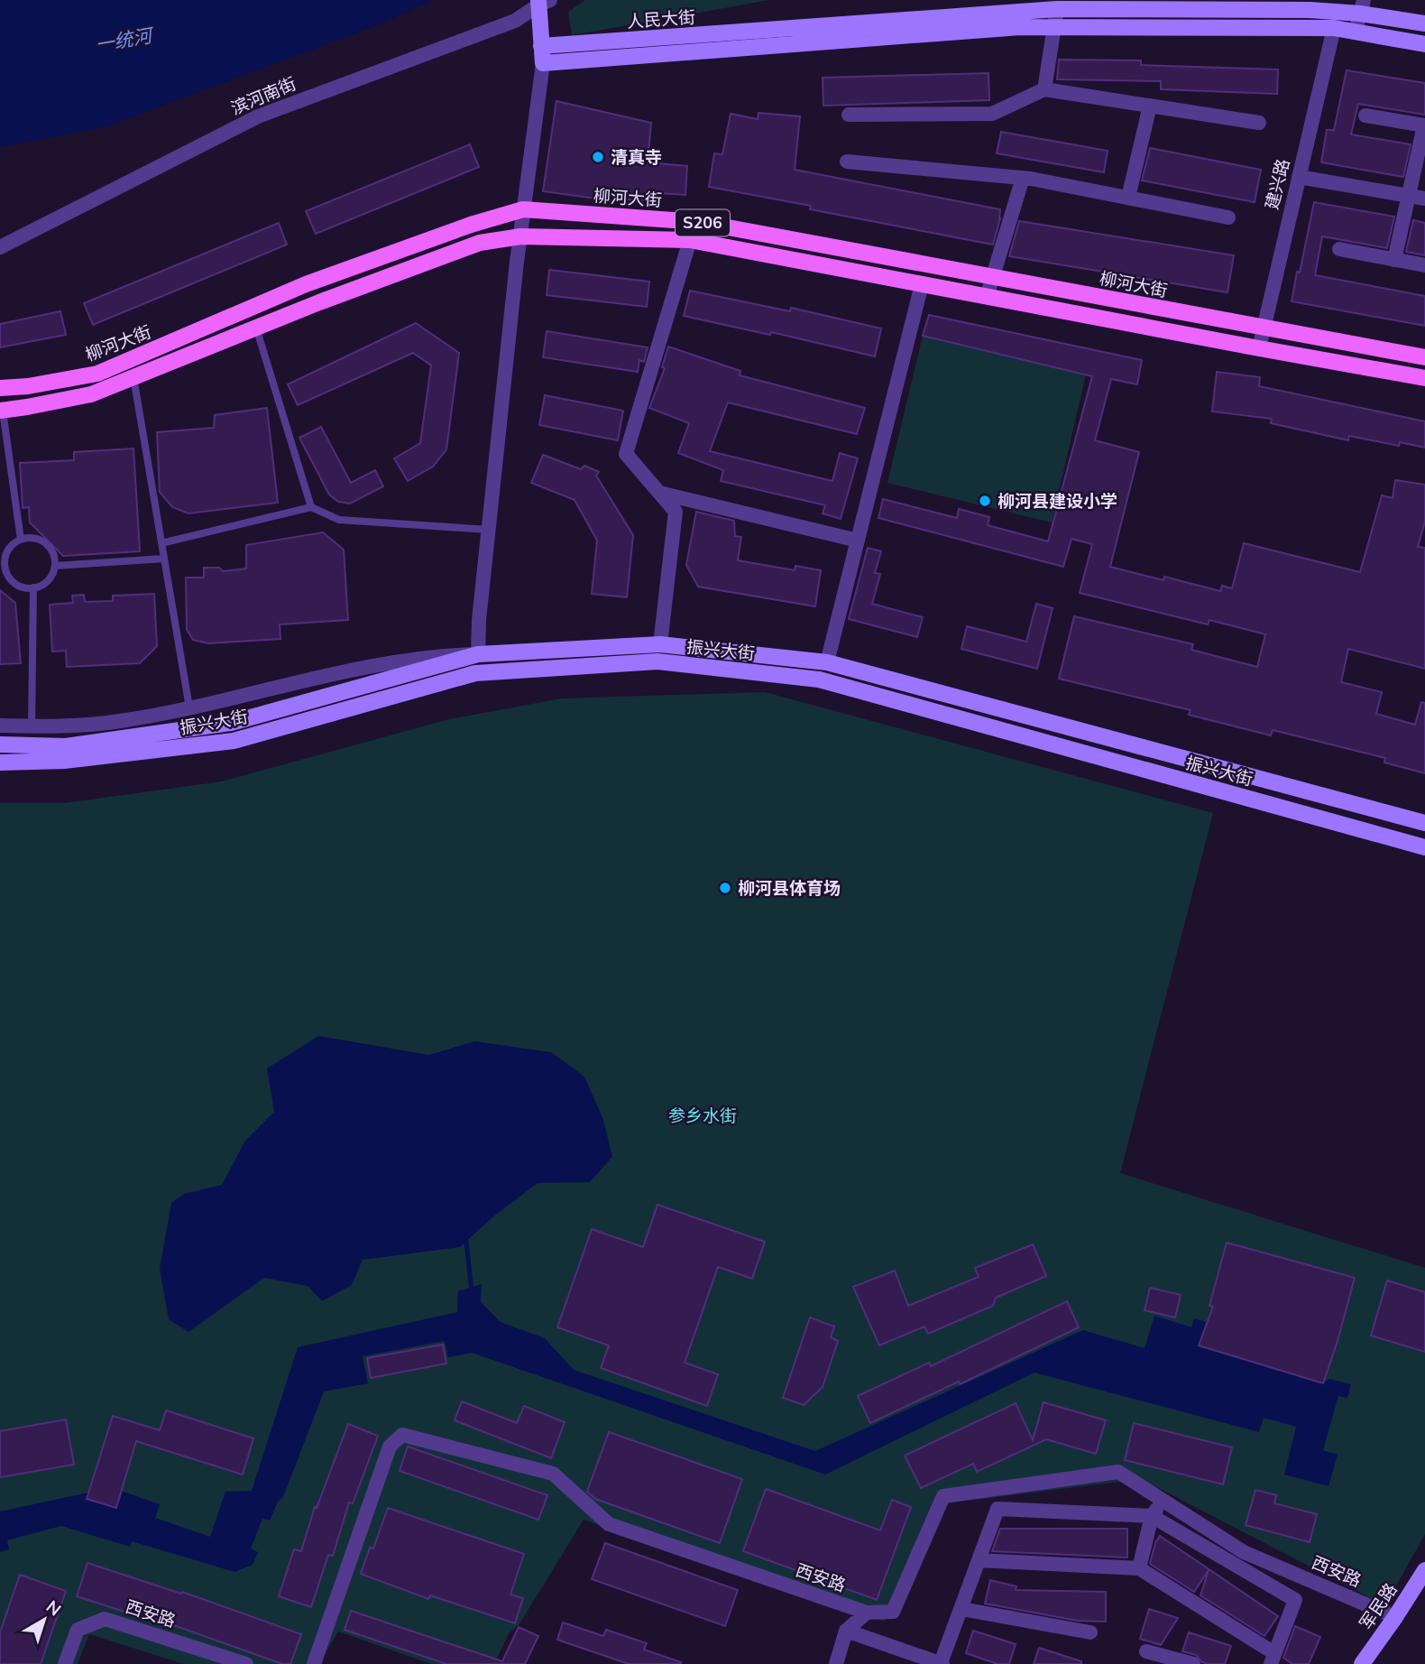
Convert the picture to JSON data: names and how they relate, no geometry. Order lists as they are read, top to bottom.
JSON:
{
  "streets": {
    "main road": ["柳河大街", "S206"],
    "street": [
      "人民大街",
      "滨河南街",
      "建兴路",
      "振兴大街",
      "西安路",
      "军民路"
    ]
  },
  "crossings": [
    ["人民大街", "建兴路"],
    ["建兴路", "柳河大街"],
    ["建兴路", "S206"],
    ["西安路", "军民路"]
  ],
  "water": ["一统河"],
  "parks": ["参乡水街"],
  "places": ["清真寺", "柳河县建设小学", "柳河县体育场"],
  "north": "top right"
}
